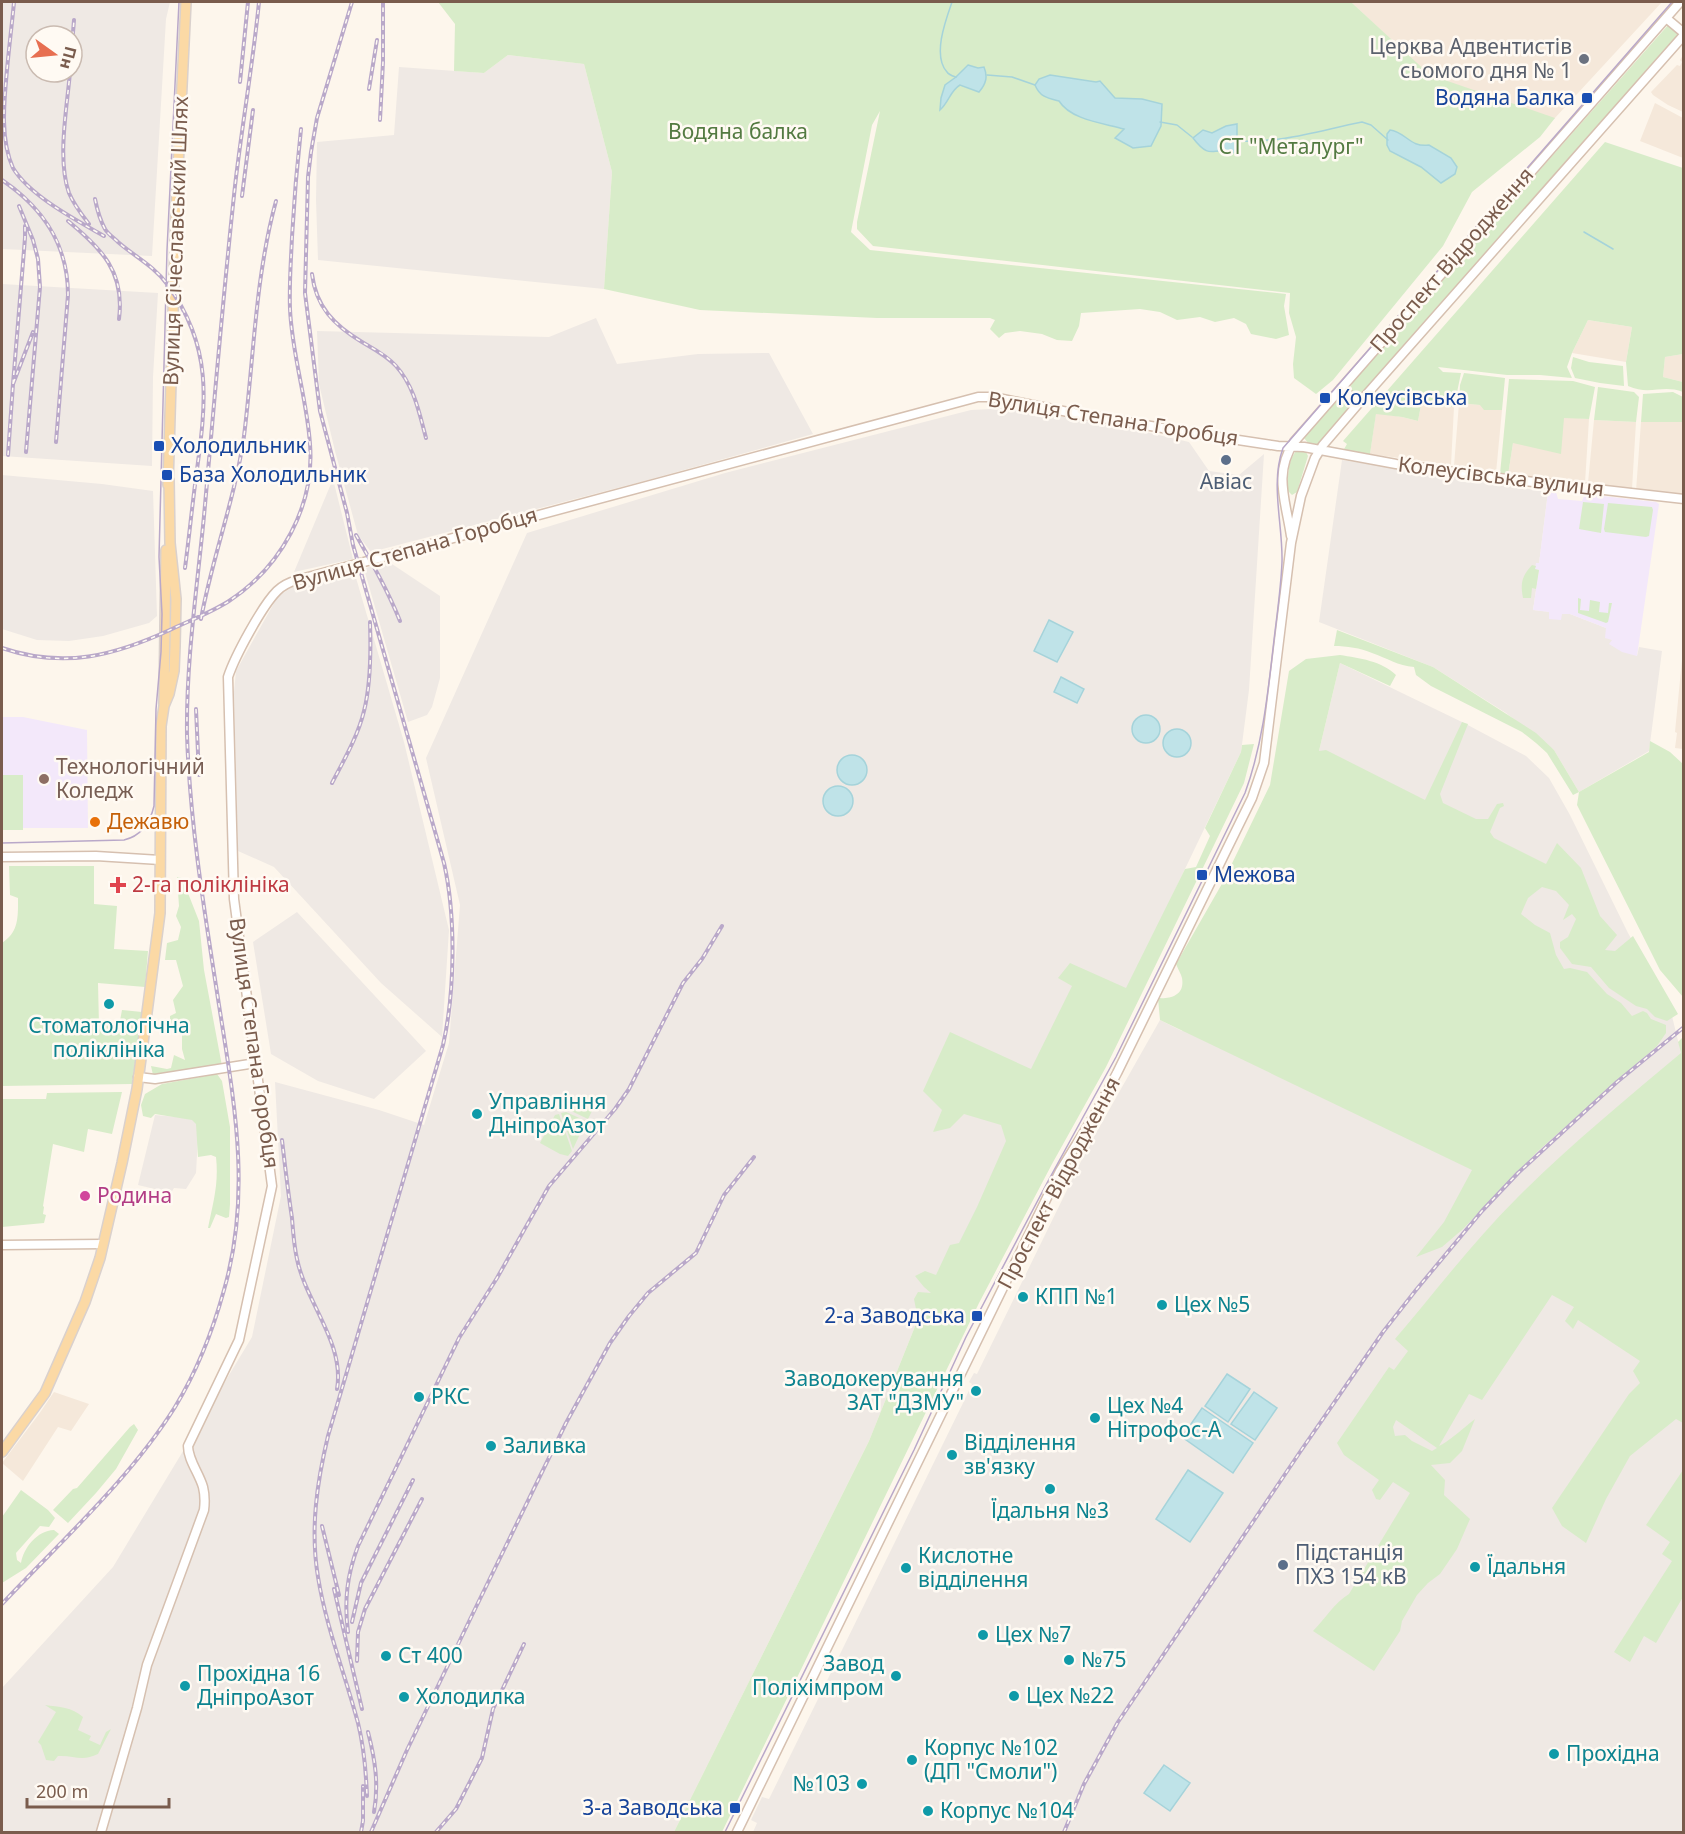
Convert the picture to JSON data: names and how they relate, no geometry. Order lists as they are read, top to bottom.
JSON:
{
  "streets": {
    "main road": ["Вулиця Січеславський Шлях"],
    "street": ["Проспект Відродження", "Вулиця Степана Горобця", "Колеусівська вулиця"]
  },
  "crossings": [
    ["Проспект Відродження", "Вулиця Степана Горобця"],
    ["Проспект Відродження", "Колеусівська вулиця"],
    ["Вулиця Степана Горобця", "Колеусівська вулиця"]
  ],
  "parks": ["Водяна балка", "СТ \"Металург\""],
  "places": {
    "other": [
      "Церква Адвентистів сьомого дня № 1",
      "Авіас",
      "Технологічний Коледж",
      "Дежавю",
      "Стоматологічна поліклініка",
      "Управління ДніпроАзот",
      "Родина",
      "КПП №1",
      "Цех №5",
      "Заводокерування ЗАТ \"ДЗМУ\"",
      "РКС",
      "Цех №4 Нітрофос-А",
      "Заливка",
      "Відділення зв'язку",
      "Їдальня №3",
      "Підстанція ПХЗ 154 кВ",
      "Їдальня",
      "Кислотне відділення",
      "Цех №7",
      "Ст 400",
      "№75",
      "Завод Поліхімпром",
      "Прохідна 16 ДніпроАзот",
      "Цех №22",
      "Холодилка",
      "Прохідна",
      "Корпус №102 (ДП \"Смоли\")",
      "№103",
      "Корпус №104"
    ],
    "transit": [
      "Водяна Балка",
      "Колеусівська",
      "Холодильник",
      "База Холодильник",
      "Межова",
      "2-а Заводська",
      "3-а Заводська"
    ],
    "health": ["2-га поліклініка"]
  },
  "scale_bar": "200 m",
  "north": "right"
}
